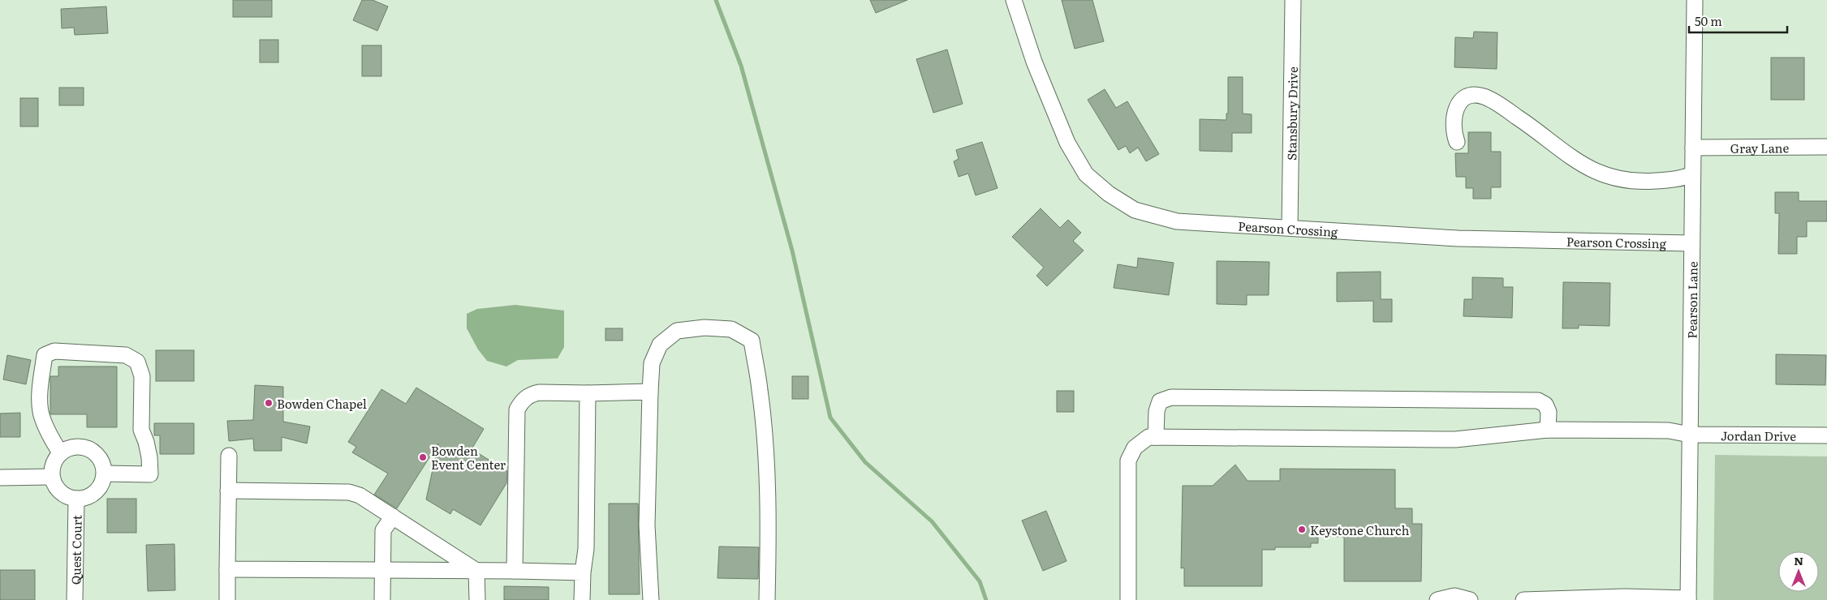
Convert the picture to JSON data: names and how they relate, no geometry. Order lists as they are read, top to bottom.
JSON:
{
  "streets": {
    "street": [
      "Stansbury Drive",
      "Gray Lane",
      "Pearson Crossing",
      "Pearson Lane",
      "Jordan Drive",
      "Quest Court"
    ]
  },
  "crossings": [
    ["Stansbury Drive", "Pearson Crossing"],
    ["Gray Lane", "Pearson Lane"],
    ["Pearson Crossing", "Pearson Lane"],
    ["Pearson Lane", "Jordan Drive"]
  ],
  "places": ["Bowden Chapel", "Bowden Event Center", "Keystone Church"],
  "scale_bar": "50 m",
  "north": "top"
}
